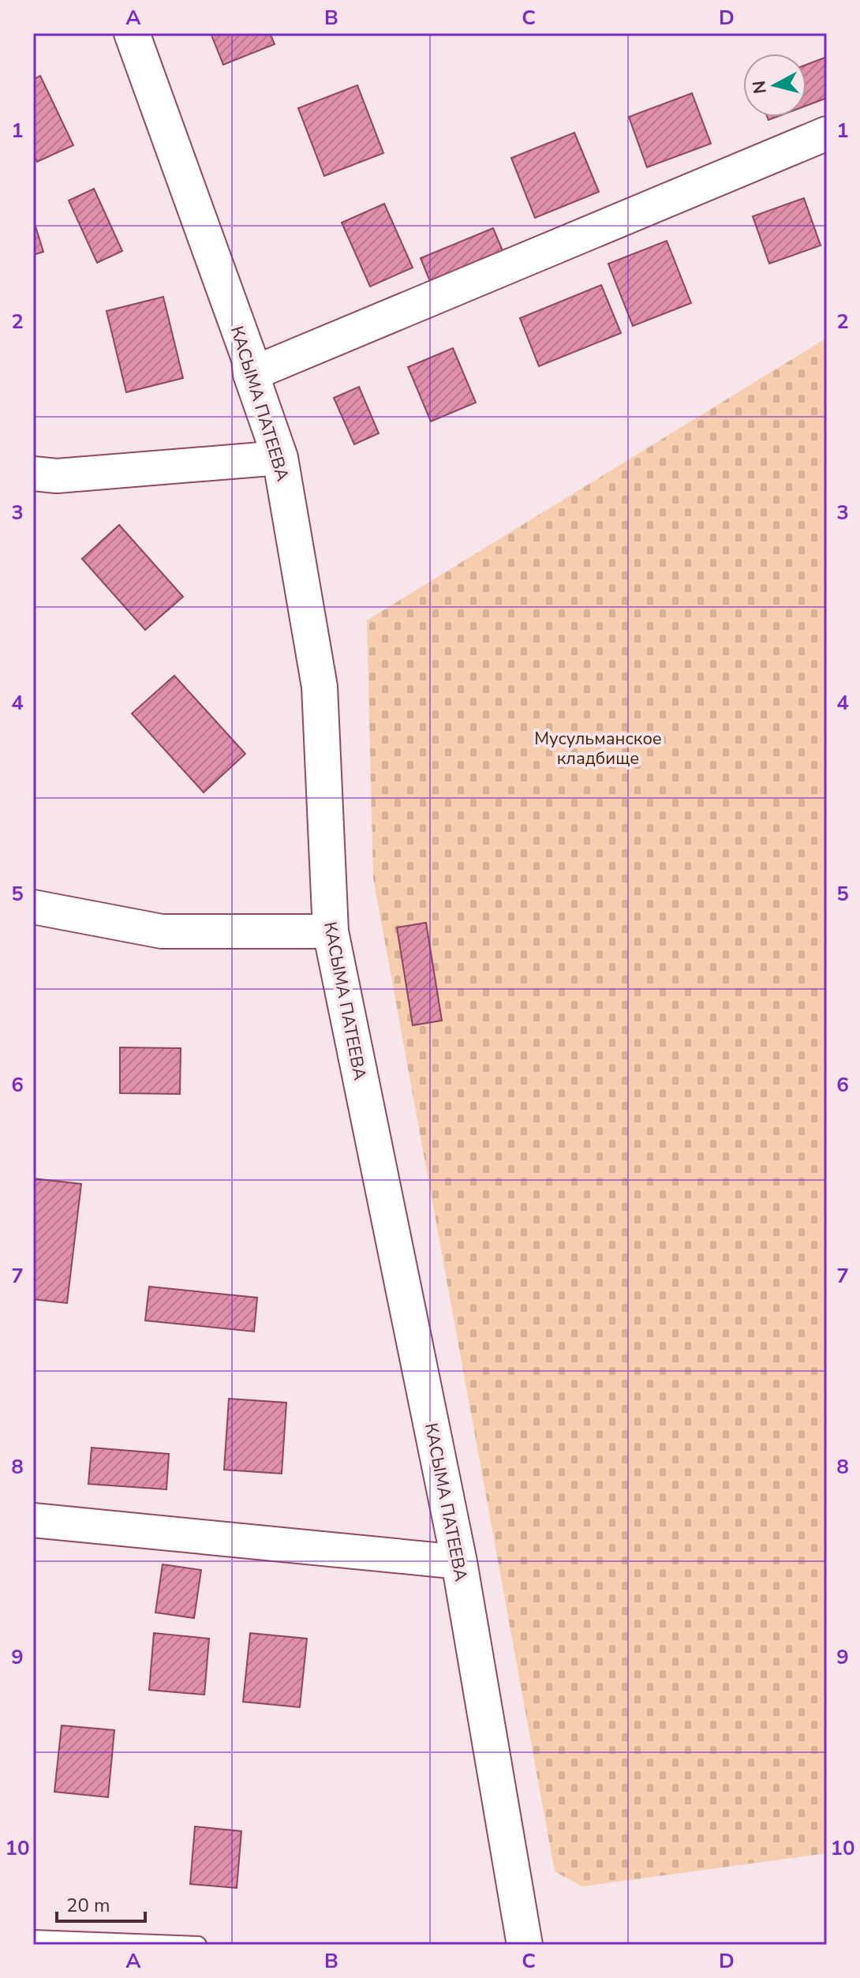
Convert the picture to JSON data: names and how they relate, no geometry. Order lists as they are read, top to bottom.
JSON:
{
  "streets": {
    "main road": ["КАСЫМА ПАТЕЕВА"]
  },
  "parks": ["Мусульманское кладбище"],
  "scale_bar": "20 m",
  "north": "left",
  "grid": {
    "columns": [
      "A",
      "B",
      "C",
      "D"
    ],
    "rows": [
      "1",
      "2",
      "3",
      "4",
      "5",
      "6",
      "7",
      "8",
      "9",
      "10"
    ]
  }
}
